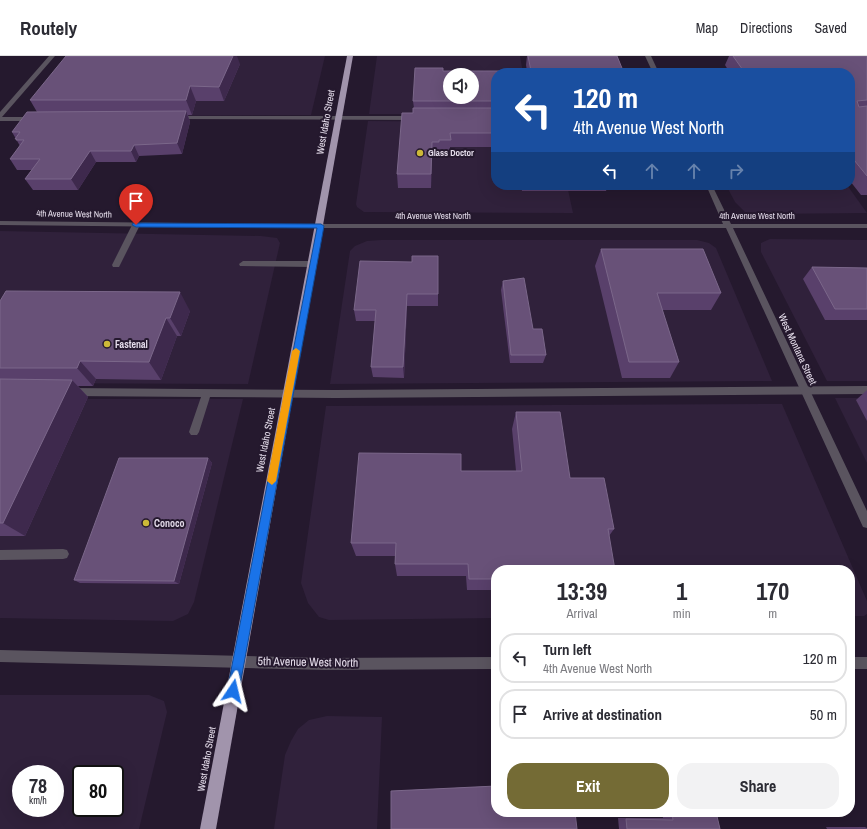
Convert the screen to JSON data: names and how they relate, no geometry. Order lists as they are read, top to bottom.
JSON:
{
  "streets": {
    "highway": ["West Idaho Street"],
    "street": ["4th Avenue West North", "West Montana Street", "5th Avenue West North"]
  },
  "crossings": [
    ["West Idaho Street", "4th Avenue West North"],
    ["West Idaho Street", "5th Avenue West North"],
    ["4th Avenue West North", "West Montana Street"]
  ],
  "places": ["Glass Doctor", "Fastenal", "Conoco"],
  "page": {
    "header": "Routely",
    "nav": ["Map", "Directions", "Saved"],
    "turn": ["120 m", "4th Avenue West North"],
    "eta": [
      "13:39",
      "Arrival",
      "1",
      "min",
      "170",
      "m"
    ],
    "list": [
      {
        "name": "Turn left",
        "note": "4th Avenue West North",
        "value": "120 m"
      },
      {
        "name": "Arrive at destination",
        "value": "50 m"
      }
    ],
    "buttons": ["Exit", "Share"],
    "speed": "78 km/h",
    "limit": "80"
  }
}
